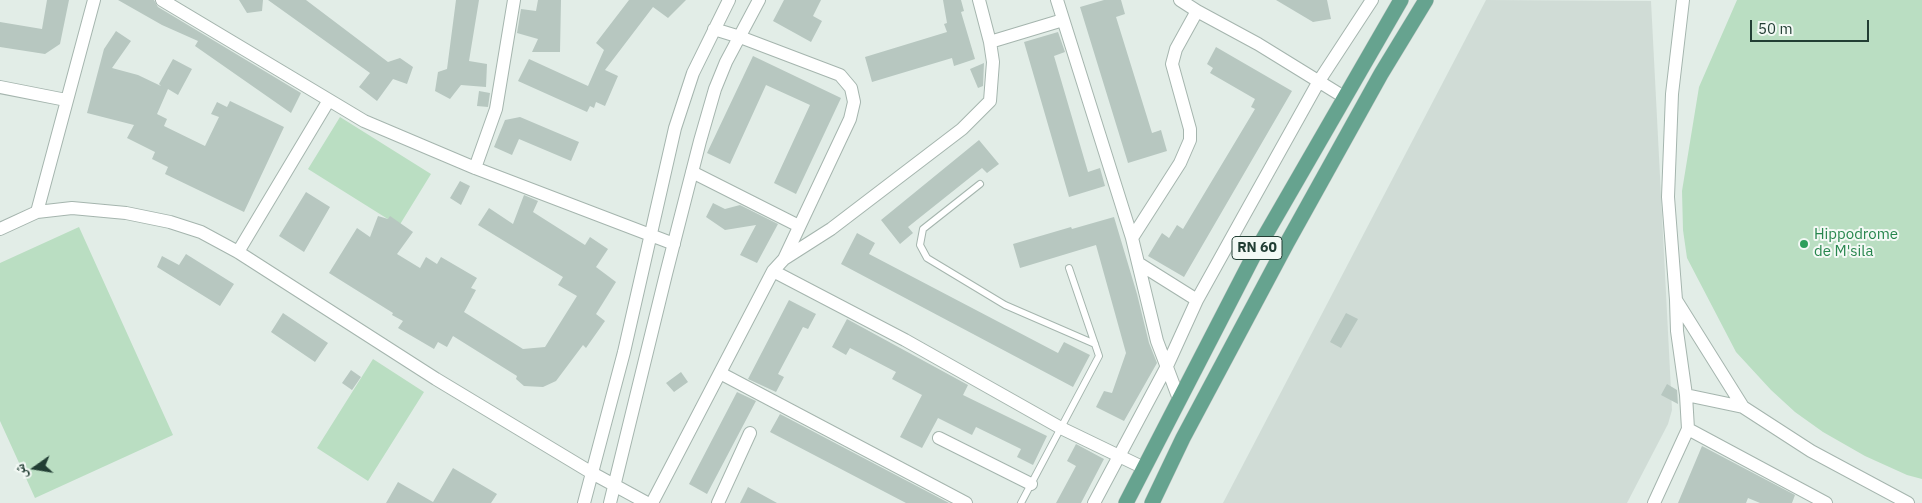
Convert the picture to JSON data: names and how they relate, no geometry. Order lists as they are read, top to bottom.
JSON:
{
  "streets": {
    "main road": ["RN 60"]
  },
  "places": ["Hippodrome de M'sila"],
  "scale_bar": "50 m",
  "north": "left"
}
